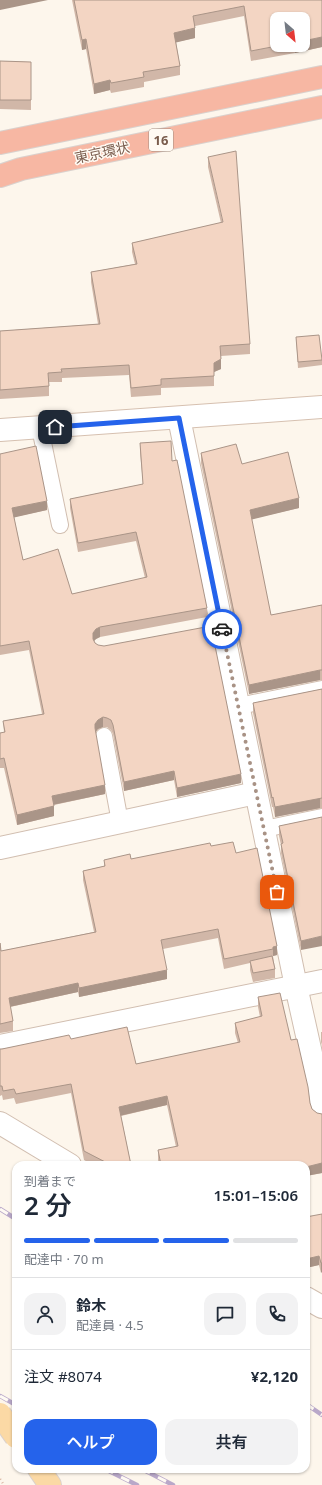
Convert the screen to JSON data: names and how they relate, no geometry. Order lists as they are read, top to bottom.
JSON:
{
  "streets": {
    "highway": ["16", "東京環状"]
  },
  "north": "bottom right",
  "page": {
    "heading": ["2 分", "到着まで", "15:01–15:06"],
    "panel": [
      "鈴木",
      "配達員 · 4.5",
      "注文 #8074",
      "¥2,120"
    ],
    "bar": "配達中 · 70 m",
    "buttons": ["ヘルプ", "共有"]
  }
}
